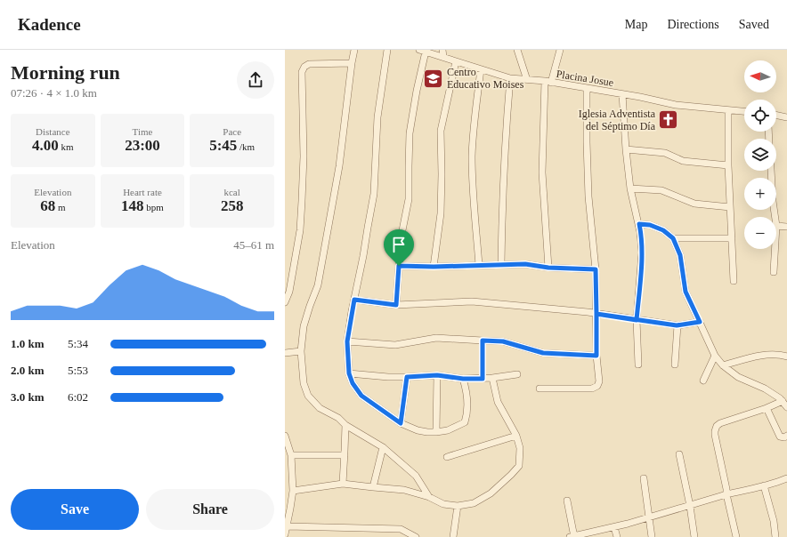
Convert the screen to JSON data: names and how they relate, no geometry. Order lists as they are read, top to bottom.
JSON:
{
  "streets": {
    "street": ["Placina Josue"]
  },
  "places": {
    "school or university": ["Centro Educativo Moises"],
    "church": ["Iglesia Adventista del Séptimo Día"]
  },
  "north": "left",
  "page": {
    "header": "Kadence",
    "nav": ["Map", "Directions", "Saved"],
    "heading": ["Morning run", "07:26 · 4 × 1.0 km"],
    "map_buttons": ["+", "−"],
    "stats": [
      ["Distance", "4.00 km"],
      ["Time", "23:00"],
      ["Pace", "5:45 /km"],
      ["Elevation", "68 m"],
      ["Heart rate", "148 bpm"],
      ["kcal", "258"]
    ],
    "chart": ["Elevation", "45–61 m"],
    "list": [
      {
        "name": "1.0 km",
        "note": "5:34"
      },
      {
        "name": "2.0 km",
        "note": "5:53"
      },
      {
        "name": "3.0 km",
        "note": "6:02"
      }
    ],
    "buttons": ["Save", "Share"]
  }
}
